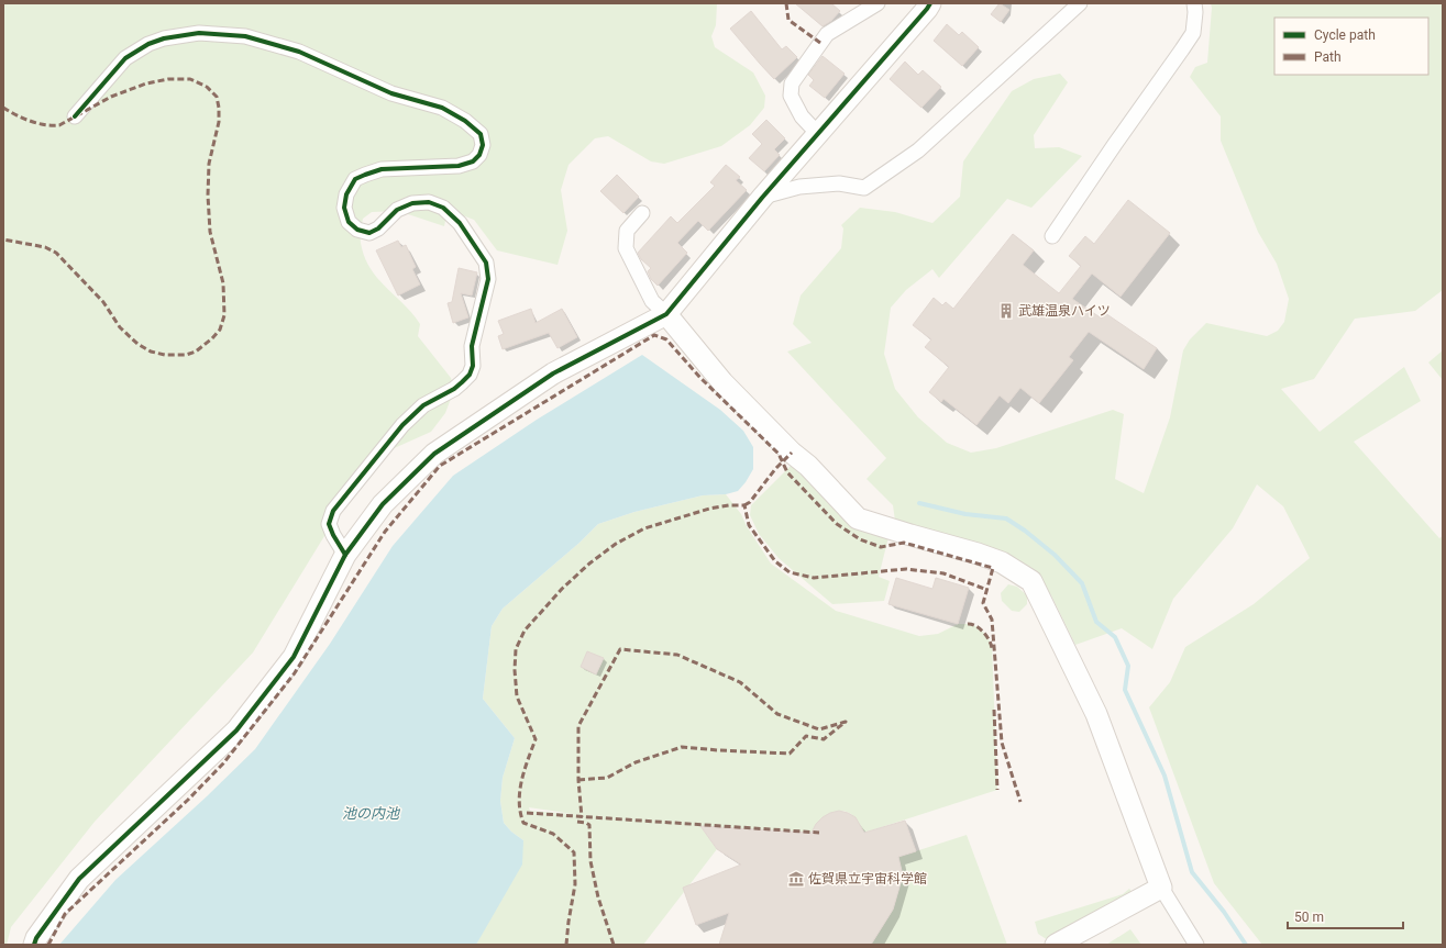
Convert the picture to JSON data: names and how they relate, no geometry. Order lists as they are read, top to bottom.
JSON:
{
  "water": ["池の内池"],
  "places": {
    "building": ["武雄温泉ハイツ"],
    "museum": ["佐賀県立宇宙科学館"]
  },
  "legend": ["Cycle path", "Path"],
  "scale_bar": "50 m"
}
